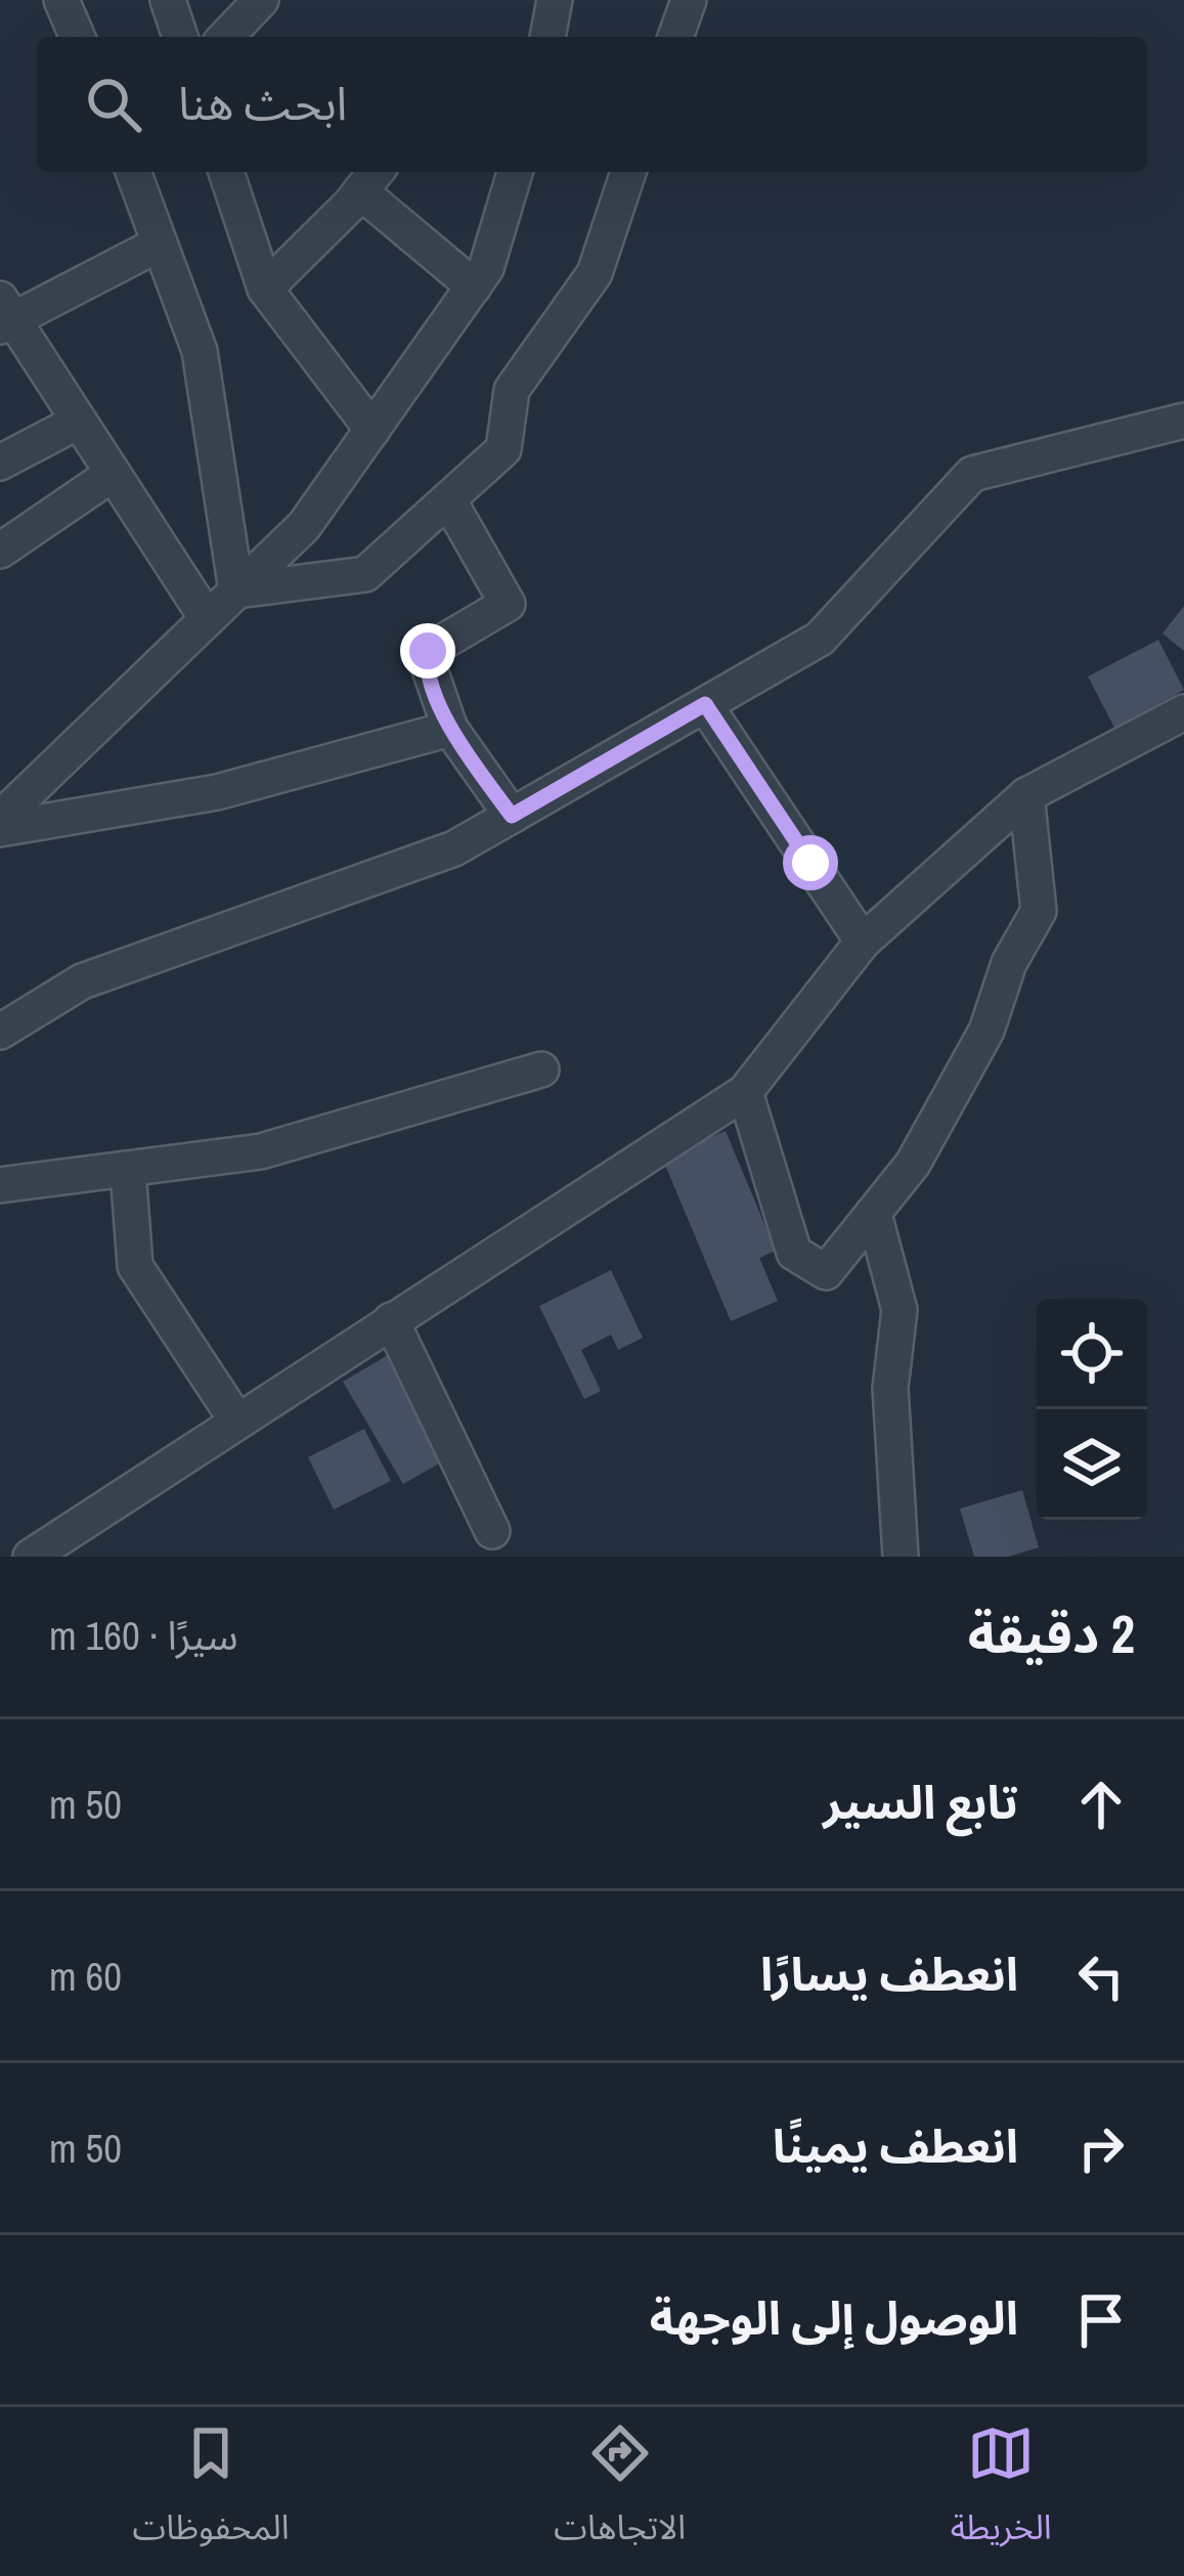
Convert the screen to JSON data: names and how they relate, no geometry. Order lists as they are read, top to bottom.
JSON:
{
  "page": {
    "search": "ابحث هنا",
    "heading": ["2 دقيقة", "سيرًا · 160 m"],
    "list": [
      ["تابع السير", "50 m"],
      ["انعطف يسارًا", "60 m"],
      ["انعطف يمينًا", "50 m"],
      "الوصول إلى الوجهة"
    ],
    "nav": ["الخريطة", "الاتجاهات", "المحفوظات"]
  }
}
